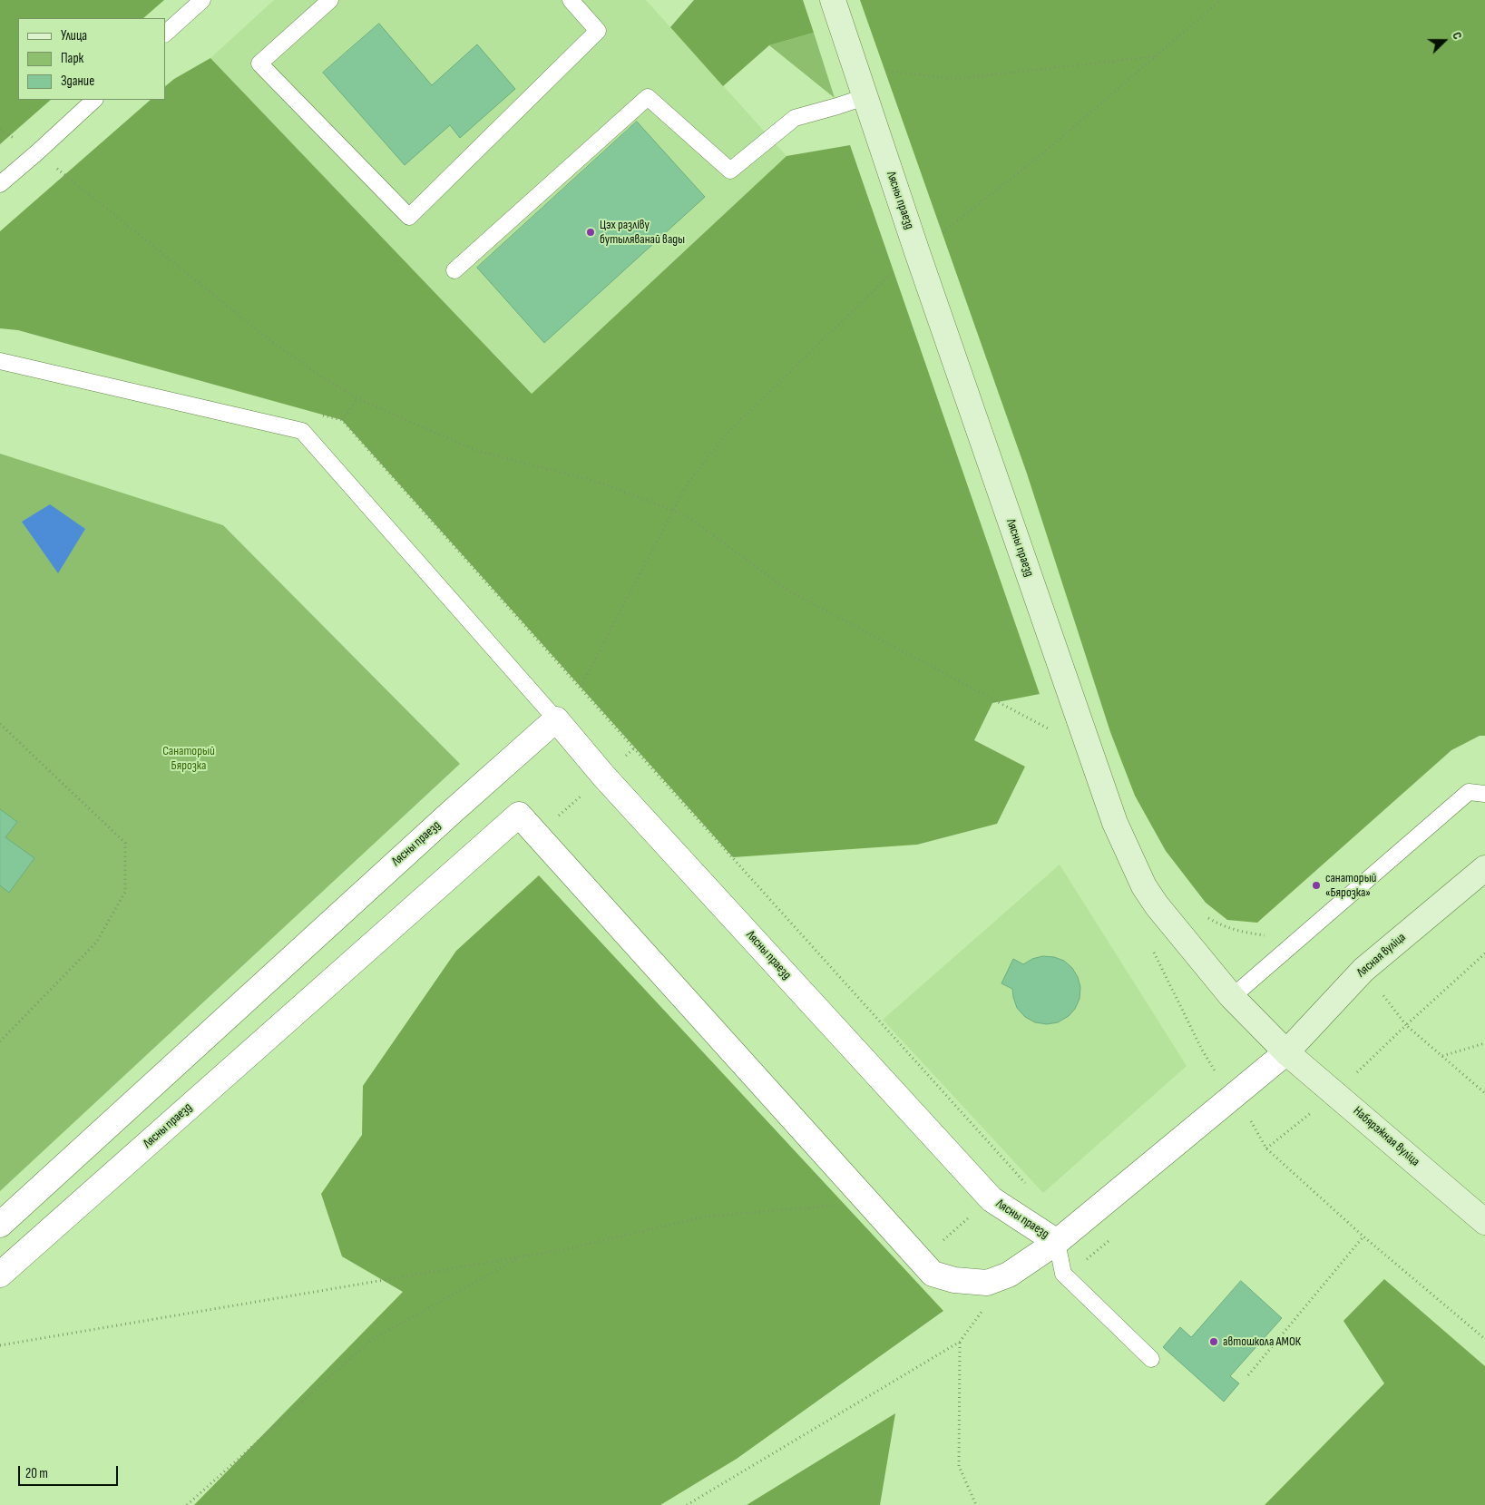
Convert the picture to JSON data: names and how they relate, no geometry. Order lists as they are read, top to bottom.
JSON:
{
  "streets": {
    "street": ["Лясны праезд", "Лясная вуліца", "Набярэжная вуліца"]
  },
  "crossings": [
    ["Лясны праезд", "Лясная вуліца"],
    ["Лясны праезд", "Набярэжная вуліца"],
    ["Лясная вуліца", "Набярэжная вуліца"]
  ],
  "parks": ["Санаторый Бярозка"],
  "places": ["Цэх разліву бутыляванай вады", "санаторый «Бярозка»", "автошкола АМОК"],
  "legend": ["Улица", "Парк", "Здание"],
  "scale_bar": "20 m",
  "north": "right"
}
